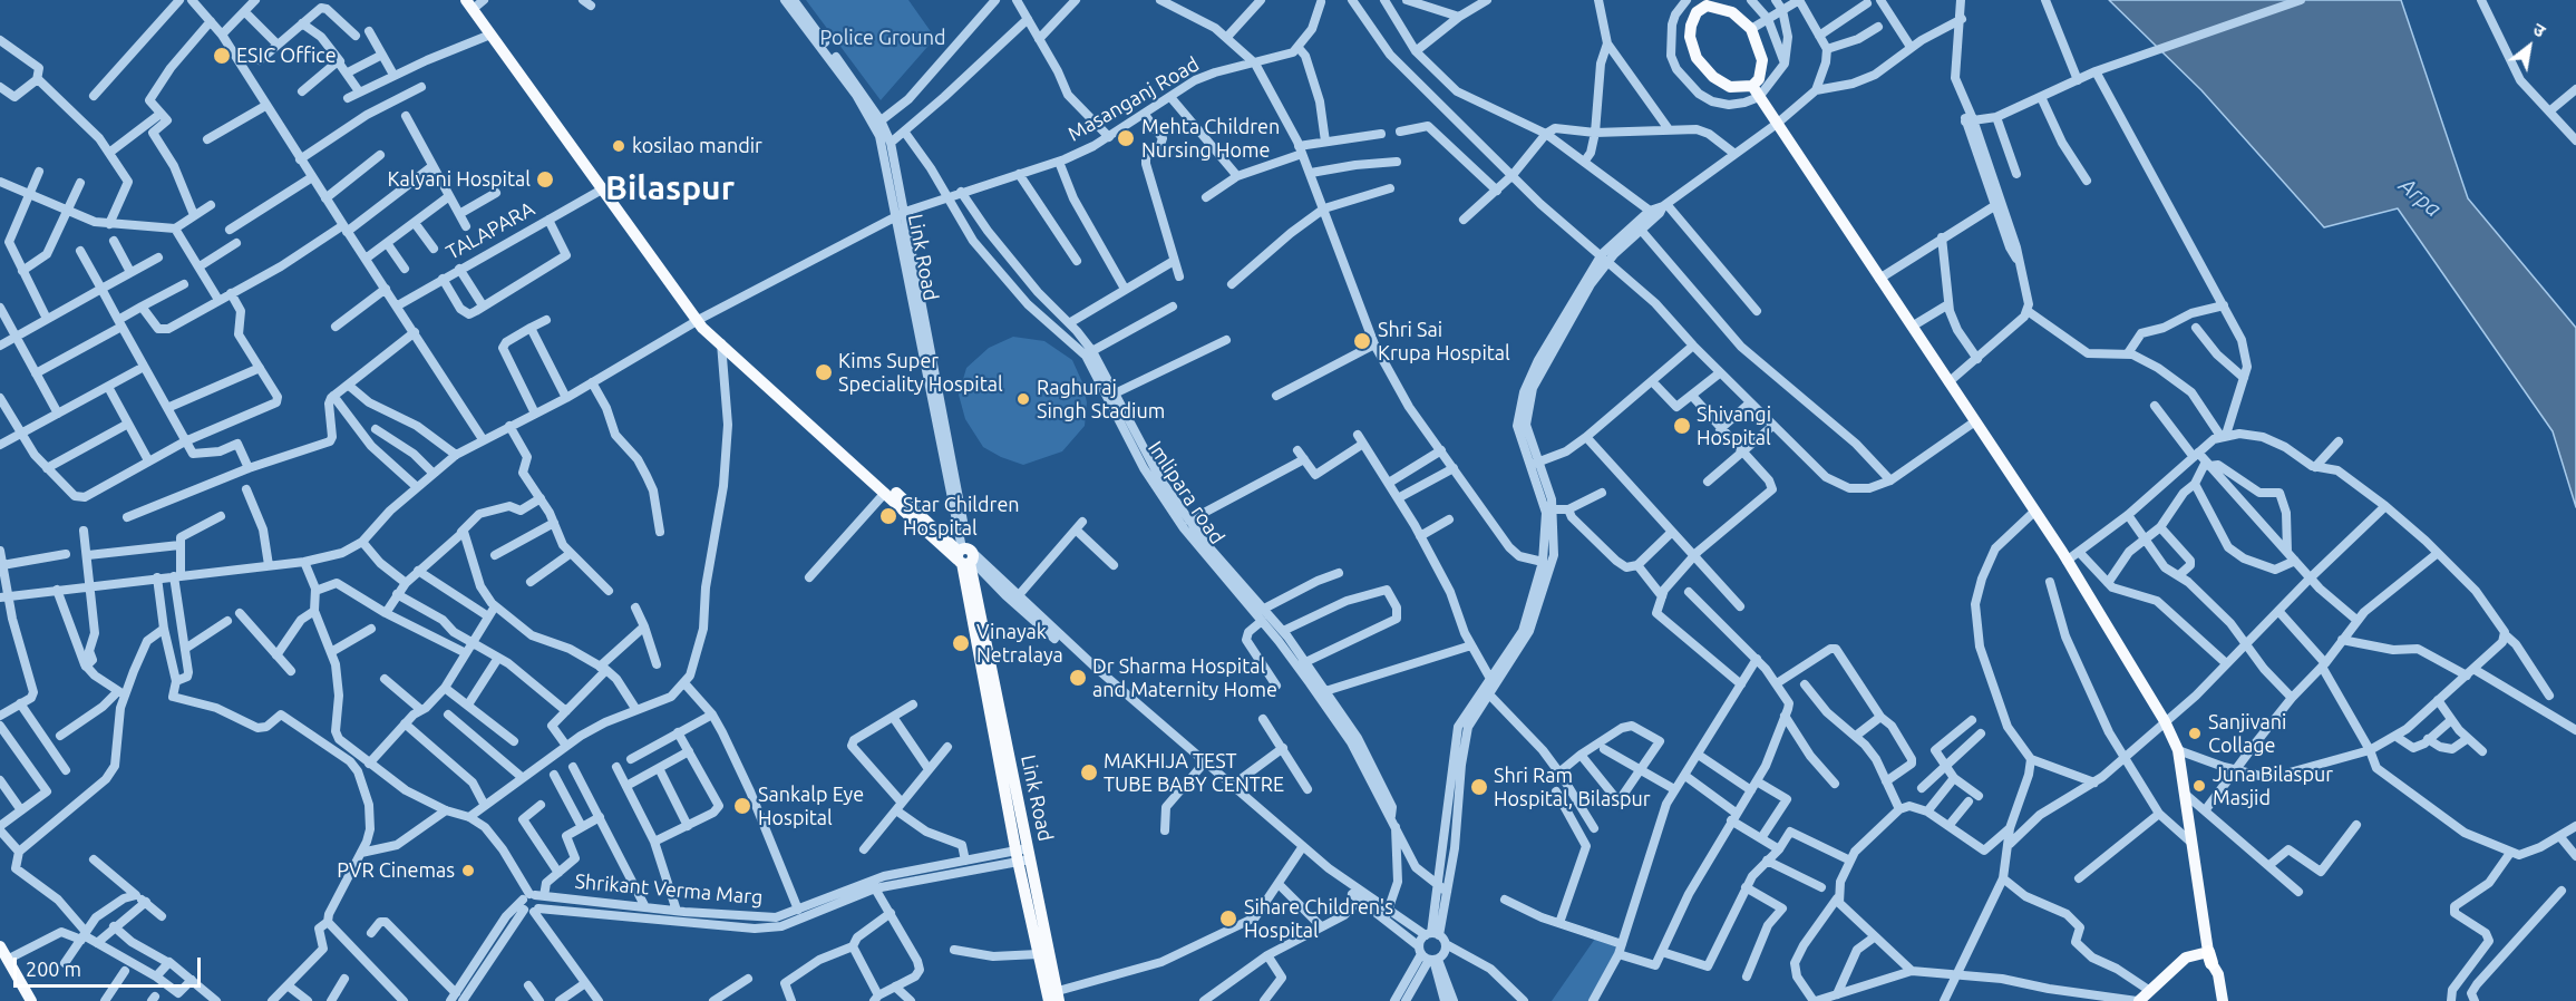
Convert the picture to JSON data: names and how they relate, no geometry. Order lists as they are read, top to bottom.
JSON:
{
  "streets": {
    "main road": ["Link Road"],
    "street": [
      "Masanganj Road",
      "TALAPARA",
      "Imlipara road",
      "Shrikant Verma Marg"
    ]
  },
  "crossings": [
    ["Masanganj Road", "Link Road"],
    ["Masanganj Road", "Imlipara road"],
    ["Link Road", "Shrikant Verma Marg"]
  ],
  "districts": ["Bilaspur"],
  "water": ["Arpa"],
  "parks": ["Police Ground"],
  "places": [
    "ESIC Office",
    "Mehta Children Nursing Home",
    "kosilao mandir",
    "Kalyani Hospital",
    "Shri Sai Krupa Hospital",
    "Kims Super Speciality Hospital",
    "Raghuraj Singh Stadium",
    "Shivangi Hospital",
    "Star Children Hospital",
    "Vinayak Netralaya",
    "Dr Sharma Hospital and Maternity Home",
    "Sanjivani Collage",
    "MAKHIJA TEST TUBE BABY CENTRE",
    "Juna Bilaspur Masjid",
    "Shri Ram Hospital, Bilaspur",
    "Sankalp Eye Hospital",
    "PVR Cinemas",
    "Sihare Children's Hospital"
  ],
  "scale_bar": "200 m",
  "north": "top right"
}
